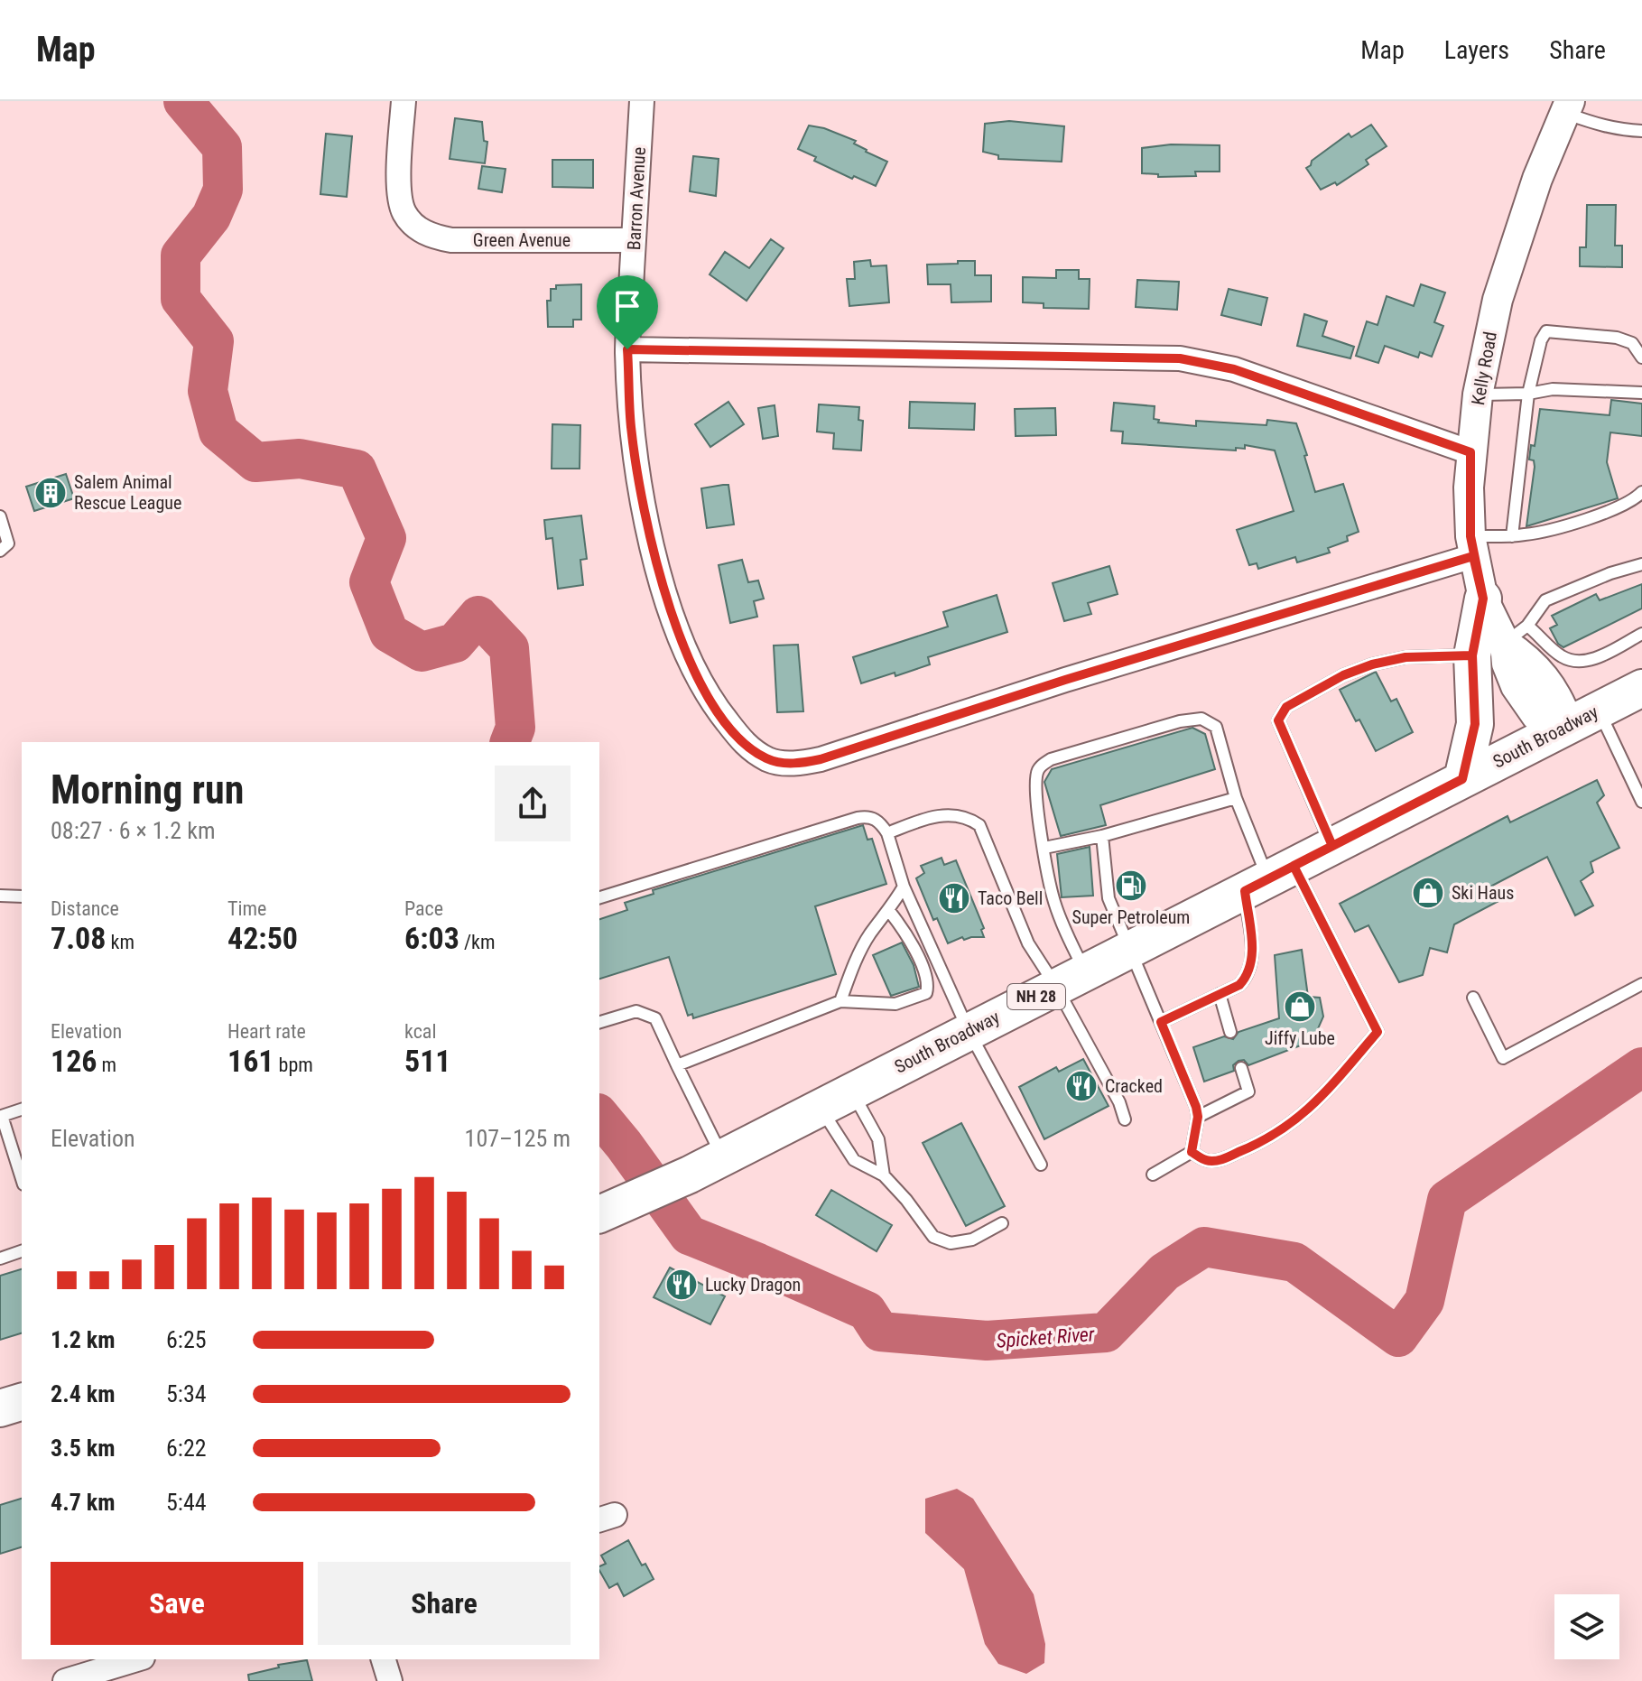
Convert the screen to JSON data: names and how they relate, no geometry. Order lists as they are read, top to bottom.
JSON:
{
  "streets": {
    "main road": ["South Broadway", "NH 28"],
    "street": ["Barron Avenue", "Green Avenue", "Kelly Road"]
  },
  "crossings": [
    ["Barron Avenue", "Green Avenue"],
    ["Barron Avenue", "Kelly Road"]
  ],
  "water": ["Spicket River"],
  "places": {
    "building": ["Salem Animal Rescue League"],
    "fuel station": ["Super Petroleum"],
    "shop": ["Ski Haus", "Jiffy Lube"],
    "restaurant": ["Taco Bell", "Cracked", "Lucky Dragon"]
  },
  "page": {
    "header": "Map",
    "nav": ["Map", "Layers", "Share"],
    "heading": ["Morning run", "08:27 · 6 × 1.2 km"],
    "stats": [
      ["Distance", "7.08 km"],
      ["Time", "42:50"],
      ["Pace", "6:03 /km"],
      ["Elevation", "126 m"],
      ["Heart rate", "161 bpm"],
      ["kcal", "511"]
    ],
    "chart": ["Elevation", "107–125 m"],
    "list": [
      {
        "name": "1.2 km",
        "note": "6:25"
      },
      {
        "name": "2.4 km",
        "note": "5:34"
      },
      {
        "name": "3.5 km",
        "note": "6:22"
      },
      {
        "name": "4.7 km",
        "note": "5:44"
      }
    ],
    "buttons": ["Save", "Share"]
  }
}
